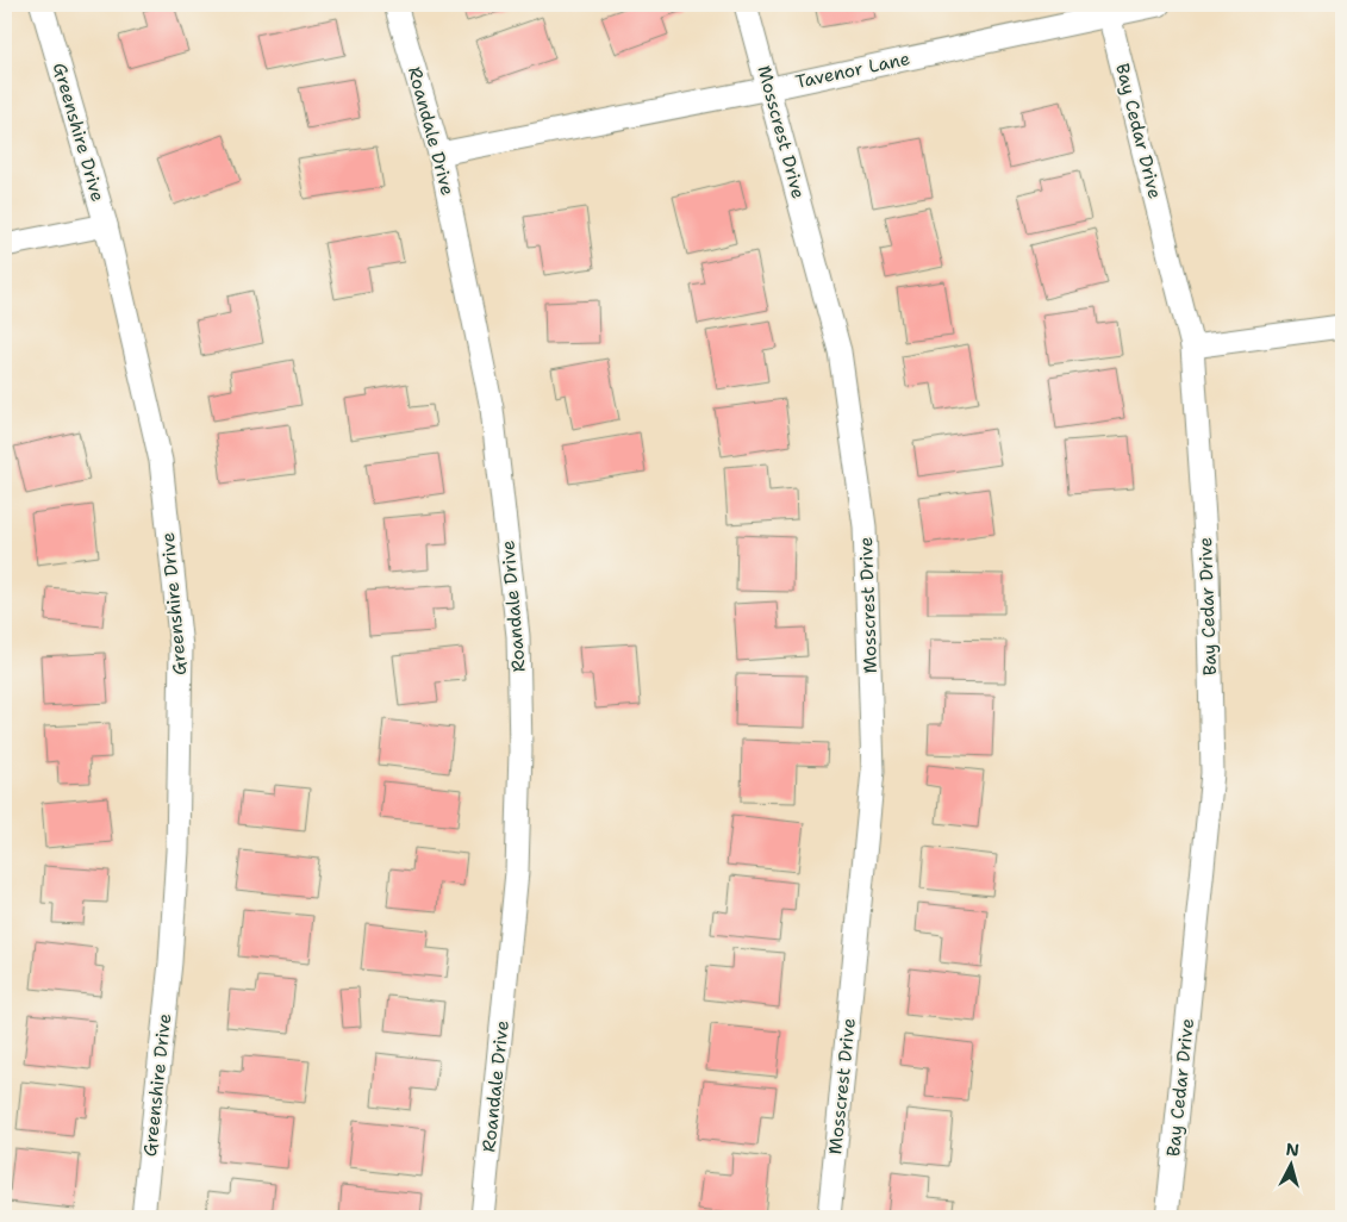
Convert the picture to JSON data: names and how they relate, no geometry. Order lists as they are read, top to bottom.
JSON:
{
  "streets": {
    "street": [
      "Tavenor Lane",
      "Roandale Drive",
      "Bay Cedar Drive",
      "Greenshire Drive",
      "Mosscrest Drive"
    ]
  },
  "crossings": [
    ["Tavenor Lane", "Roandale Drive"],
    ["Tavenor Lane", "Bay Cedar Drive"],
    ["Tavenor Lane", "Mosscrest Drive"]
  ],
  "north": "top"
}
